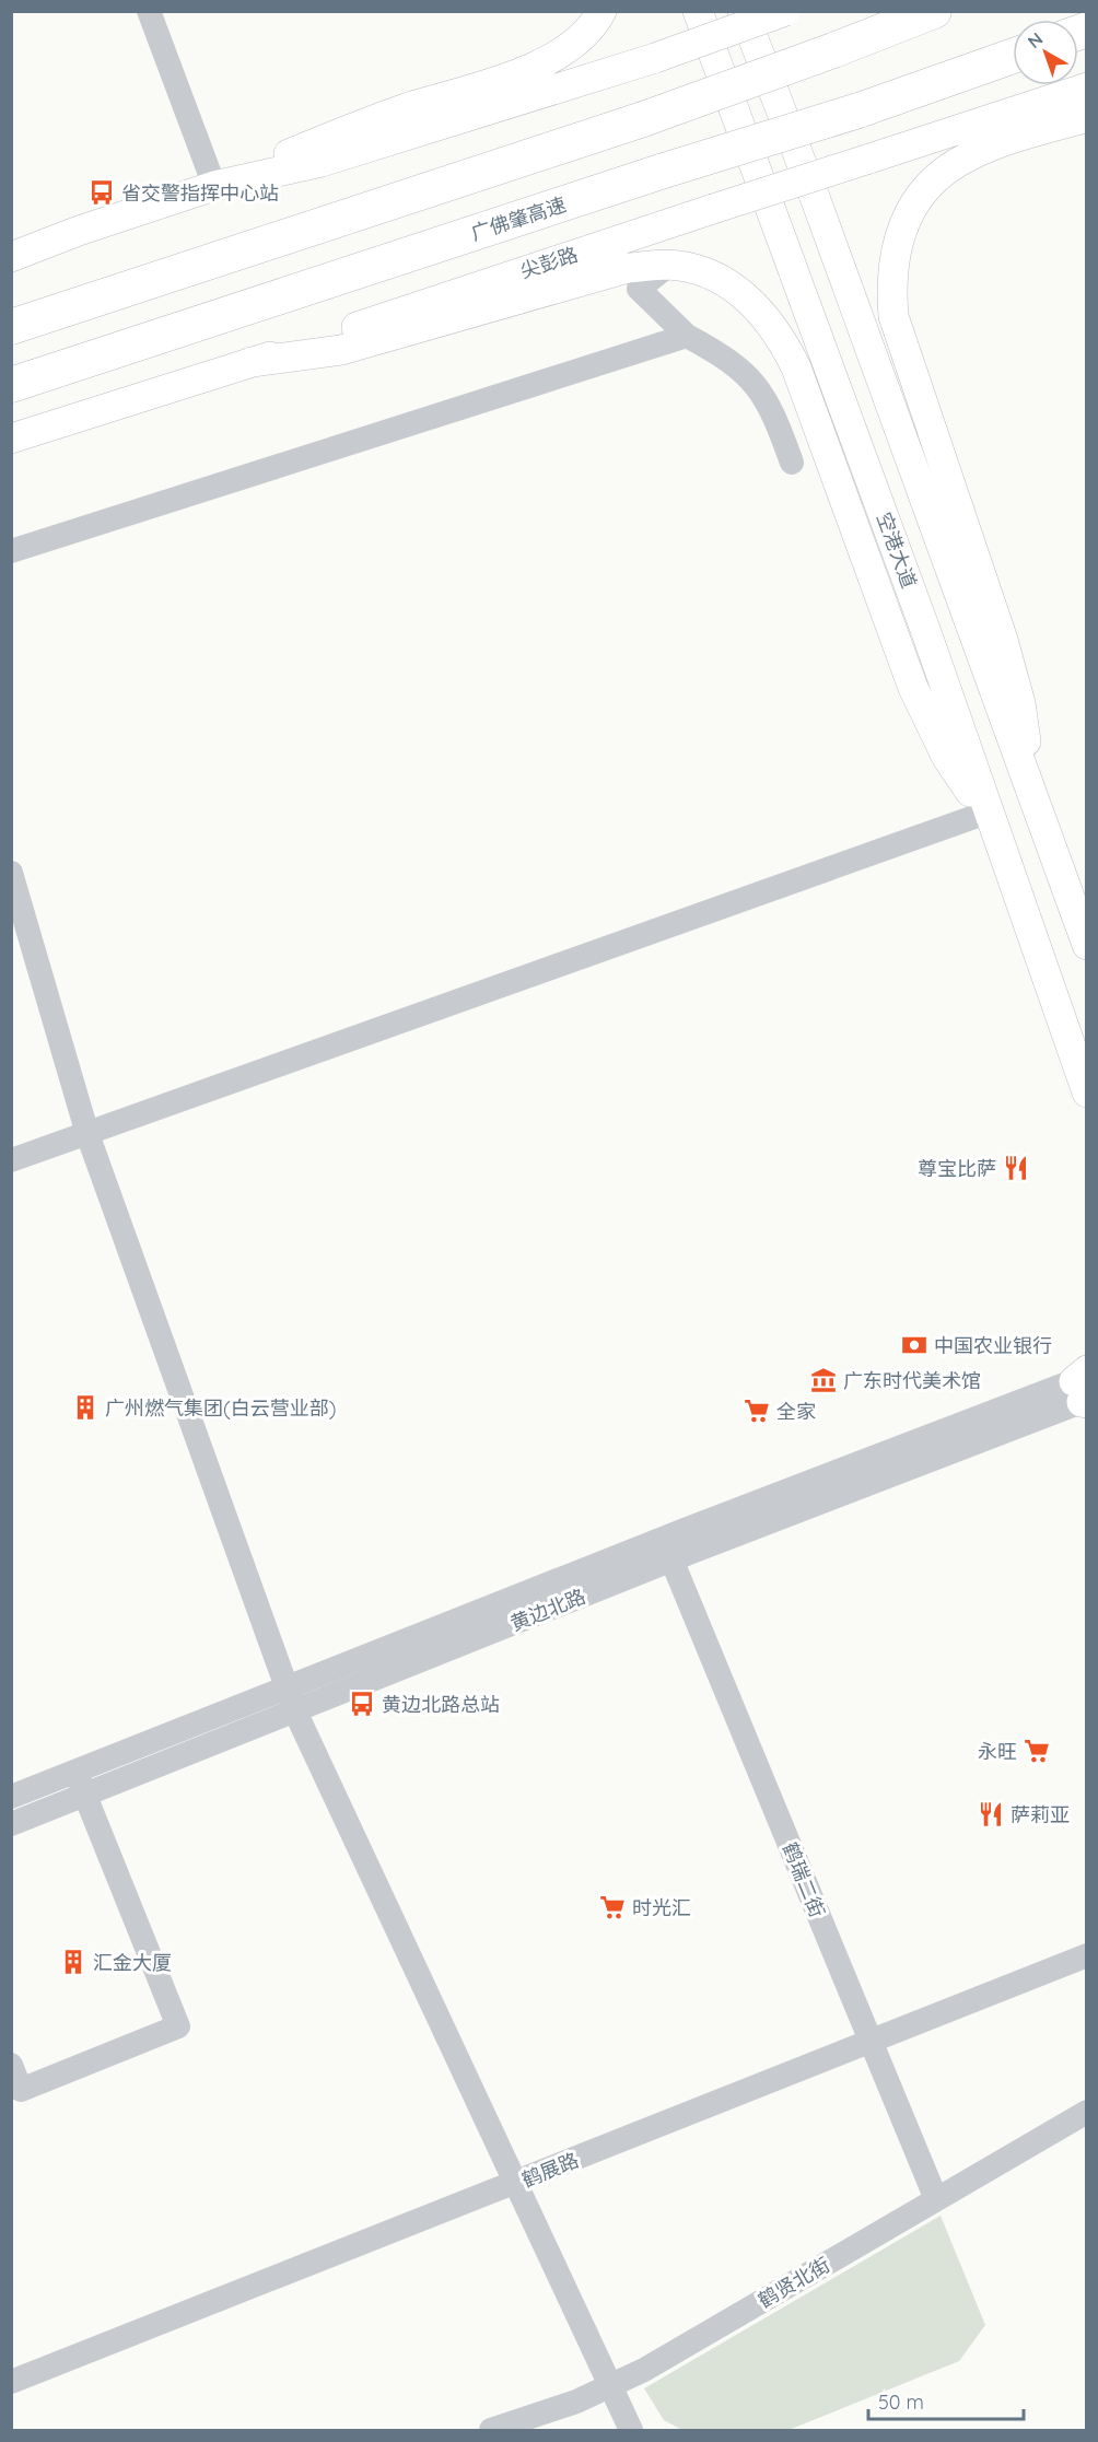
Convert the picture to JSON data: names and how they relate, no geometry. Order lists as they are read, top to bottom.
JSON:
{
  "streets": {
    "highway": ["广佛肇高速"],
    "main road": ["尖彭路", "空港大道"],
    "street": [
      "黄边北路",
      "鹤瑞二街",
      "鹤展路",
      "鹤贤北街"
    ]
  },
  "crossings": [
    ["黄边北路", "鹤瑞二街"],
    ["鹤瑞二街", "鹤展路"],
    ["鹤瑞二街", "鹤贤北街"]
  ],
  "places": {
    "bus stop": ["省交警指挥中心站", "黄边北路总站"],
    "restaurant": ["尊宝比萨", "萨莉亚"],
    "bank": ["中国农业银行"],
    "museum": ["广东时代美术馆"],
    "building": ["广州燃气集团(白云营业部)", "汇金大厦"],
    "supermarket": ["全家", "永旺", "时光汇"]
  },
  "scale_bar": "50 m",
  "north": "top left"
}
